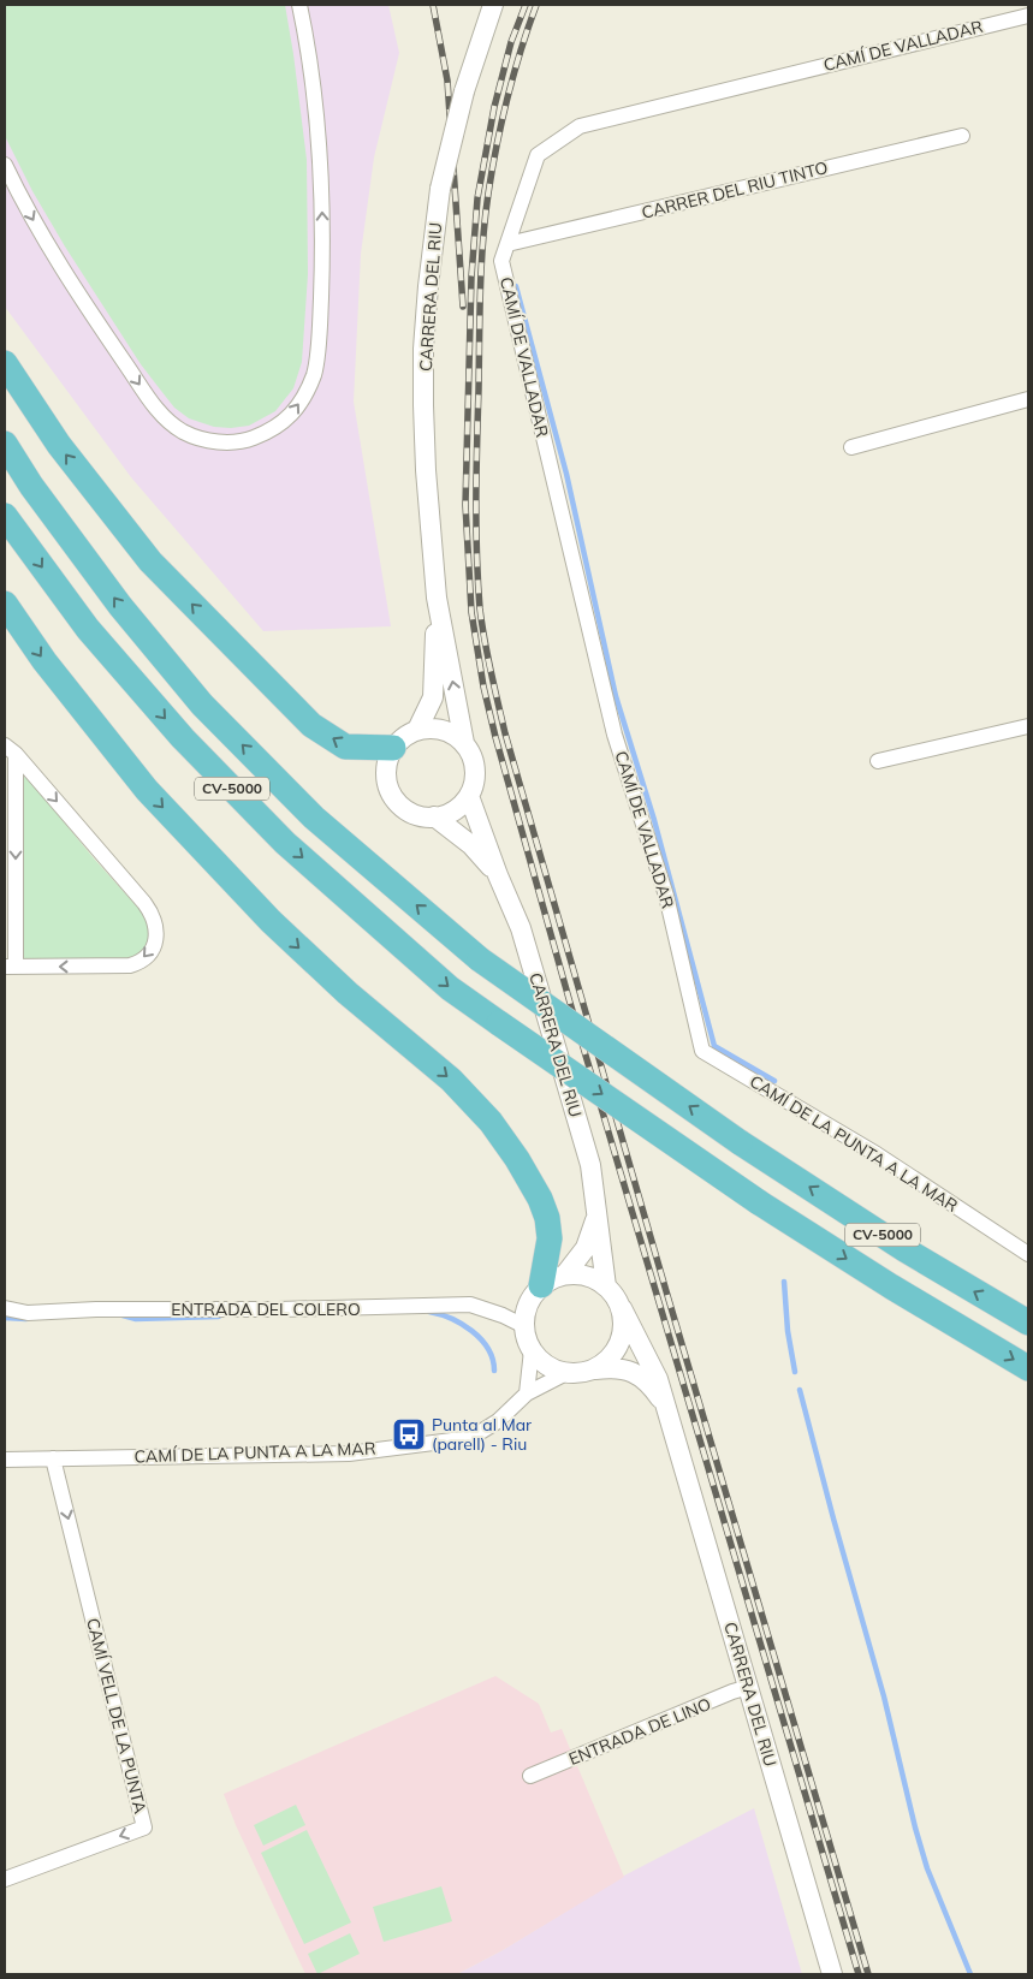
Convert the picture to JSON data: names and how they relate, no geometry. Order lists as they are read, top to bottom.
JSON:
{
  "streets": {
    "highway": ["CV-5000"],
    "street": [
      "CAMÍ DE VALLADAR",
      "CARRER DEL RIU TINTO",
      "CARRERA DEL RIU",
      "CAMÍ DE LA PUNTA A LA MAR",
      "ENTRADA DEL COLERO",
      "CAMÍ VELL DE LA PUNTA",
      "ENTRADA DE LINO"
    ]
  },
  "crossings": [
    ["CAMÍ DE VALLADAR", "CARRER DEL RIU TINTO"],
    ["CAMÍ DE VALLADAR", "CAMÍ DE LA PUNTA A LA MAR"],
    ["CARRERA DEL RIU", "CAMÍ DE LA PUNTA A LA MAR"],
    ["CARRERA DEL RIU", "ENTRADA DEL COLERO"],
    ["CARRERA DEL RIU", "ENTRADA DE LINO"],
    ["CAMÍ DE LA PUNTA A LA MAR", "ENTRADA DEL COLERO"],
    ["CAMÍ DE LA PUNTA A LA MAR", "CAMÍ VELL DE LA PUNTA"]
  ],
  "one_way": ["CAMÍ VELL DE LA PUNTA"],
  "places": {
    "bus stop": ["Punta al Mar (parell) - Riu"]
  }
}
